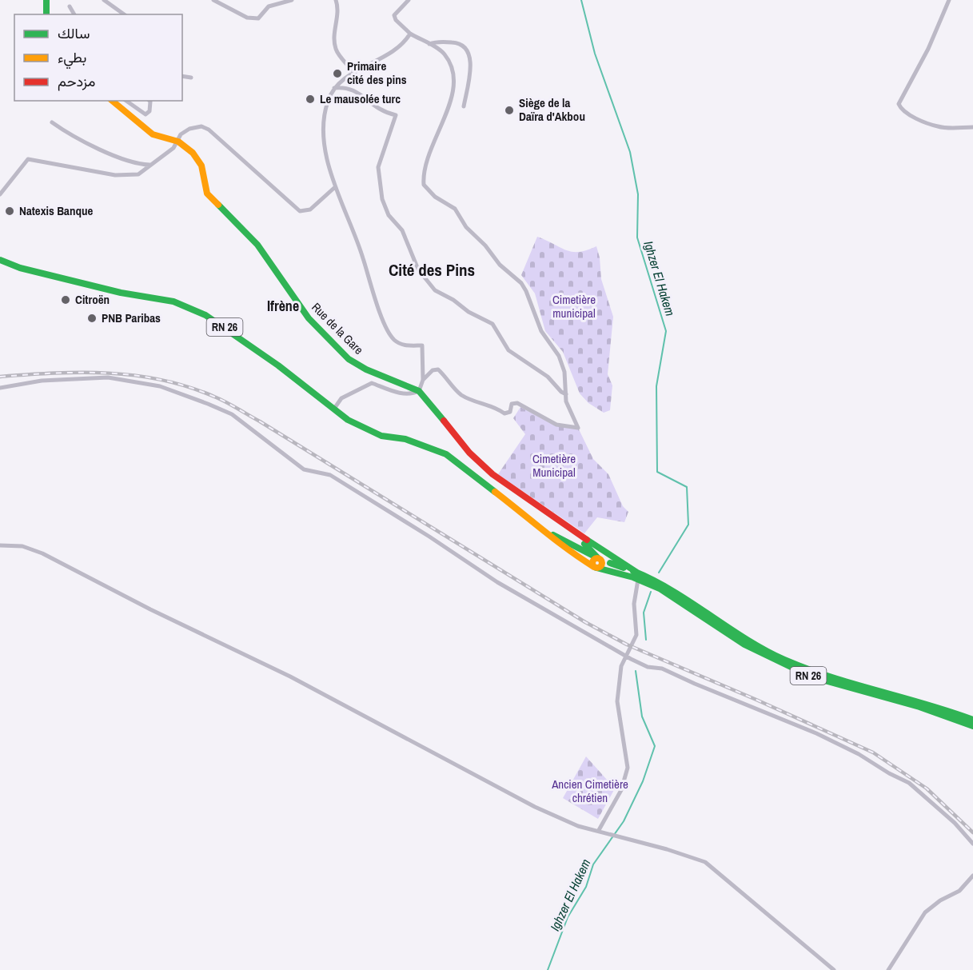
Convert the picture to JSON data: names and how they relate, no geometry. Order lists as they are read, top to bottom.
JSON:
{
  "streets": {
    "main road": ["RN 26", "Rue de la Gare"]
  },
  "districts": ["Cité des Pins", "Ifrène"],
  "water": ["Ighzer El Hakem"],
  "parks": ["Cimetière municipal", "Cimetière Municipal", "Ancien Cimetière chrétien"],
  "places": [
    "Primaire cité des pins",
    "Le mausolée turc",
    "Siège de la Daïra d'Akbou",
    "Natexis Banque",
    "Citroën",
    "PNB Paribas"
  ],
  "legend": ["سالك", "بطيء", "مزدحم"]
}
